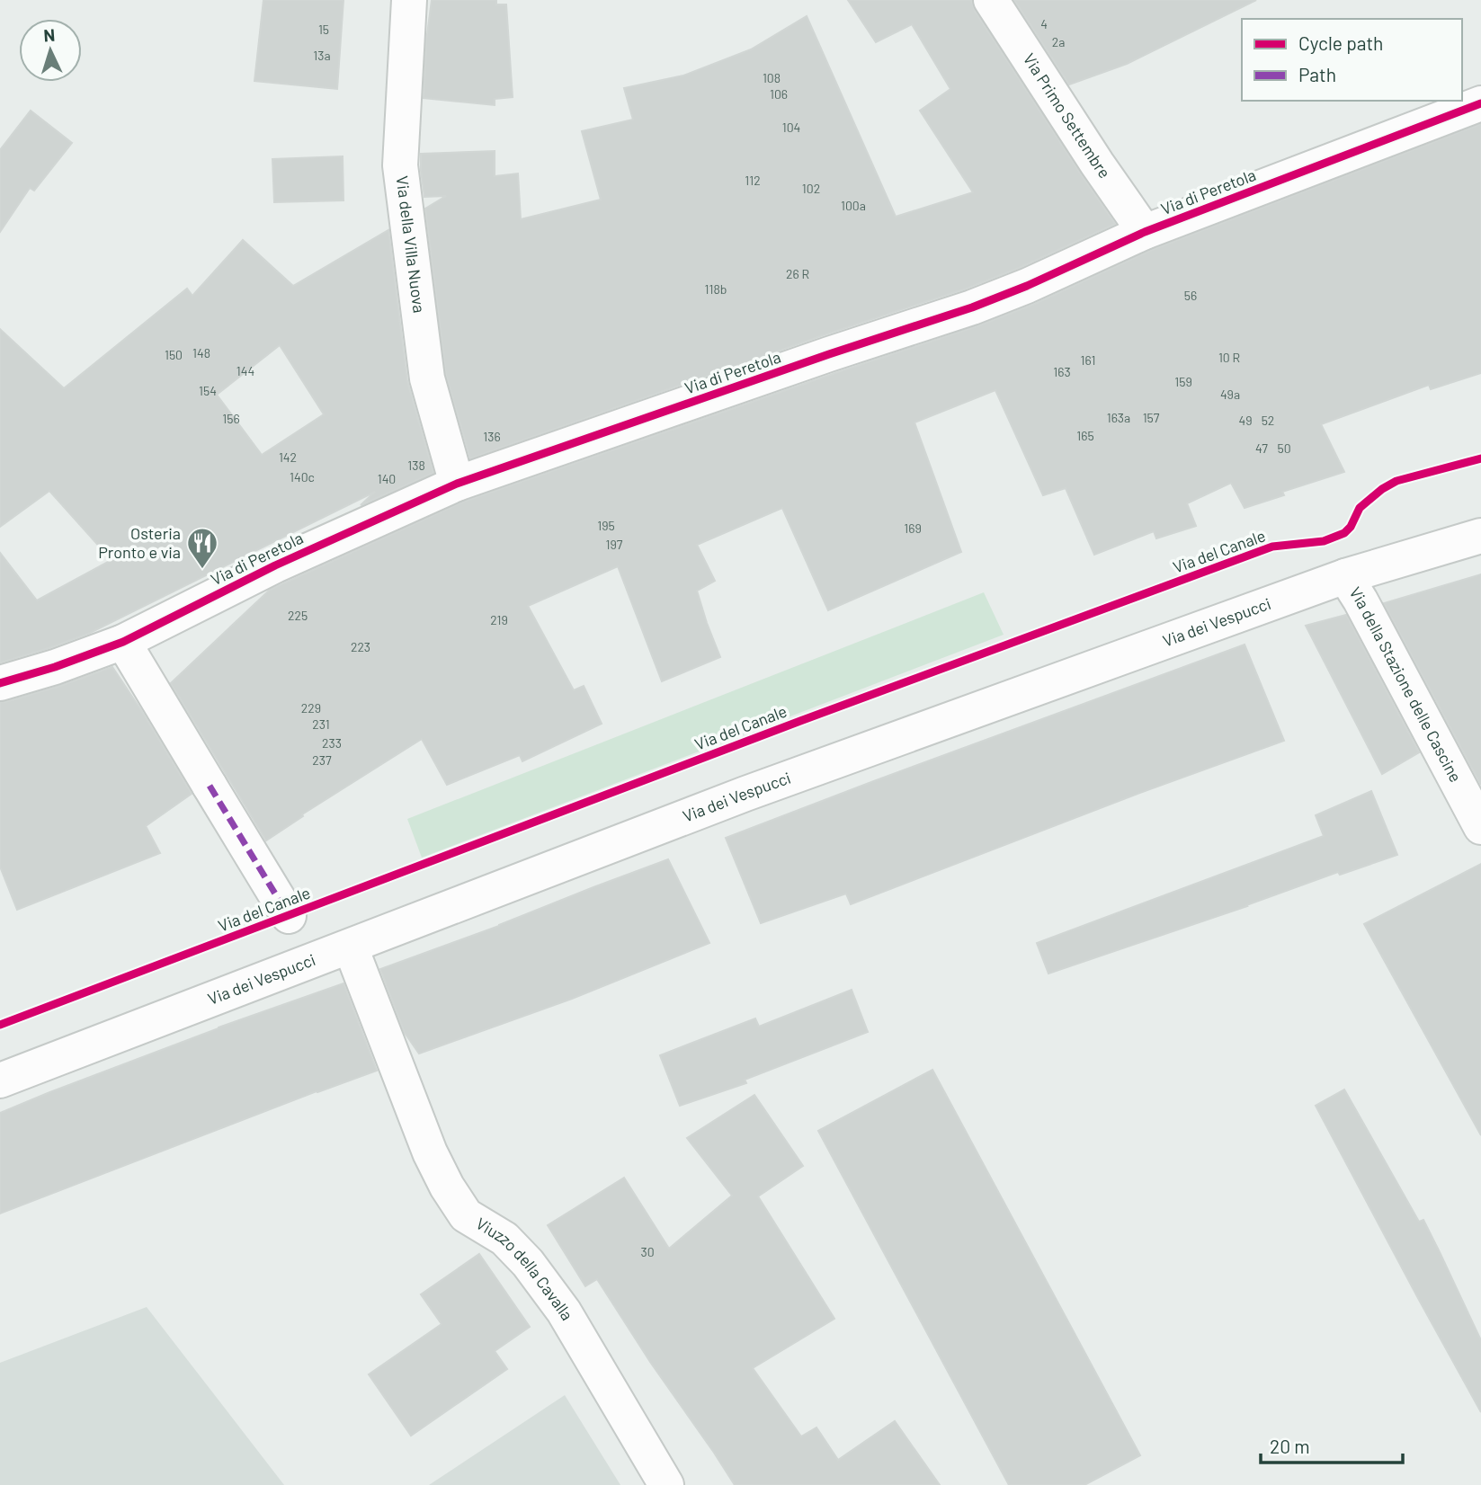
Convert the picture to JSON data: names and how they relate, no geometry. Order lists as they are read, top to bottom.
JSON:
{
  "streets": {
    "street": [
      "Via Primo Settembre",
      "Via di Peretola",
      "Via della Villa Nuova",
      "Via dei Vespucci",
      "Via della Stazione delle Cascine",
      "Viuzzo della Cavalla"
    ],
    "cycle path": ["Via del Canale"]
  },
  "crossings": [
    ["Via Primo Settembre", "Via di Peretola"],
    ["Via di Peretola", "Via della Villa Nuova"],
    ["Via dei Vespucci", "Via della Stazione delle Cascine"],
    ["Via dei Vespucci", "Viuzzo della Cavalla"]
  ],
  "places": {
    "restaurant": ["Osteria Pronto e via"]
  },
  "house_numbers": [
    "4",
    "15",
    "2a",
    "13a",
    "108",
    "106",
    "104",
    "112",
    "102",
    "100a",
    "26 R",
    "118b",
    "56",
    "148",
    "150",
    "10 R",
    "161",
    "144",
    "163",
    "159",
    "154",
    "49a",
    "163a",
    "157",
    "156",
    "49",
    "52",
    "165",
    "136",
    "47",
    "50",
    "142",
    "138",
    "140c",
    "140",
    "195",
    "169",
    "197",
    "225",
    "219",
    "223",
    "229",
    "231",
    "233",
    "237",
    "30"
  ],
  "legend": ["Cycle path", "Path"],
  "scale_bar": "20 m",
  "north": "top"
}
